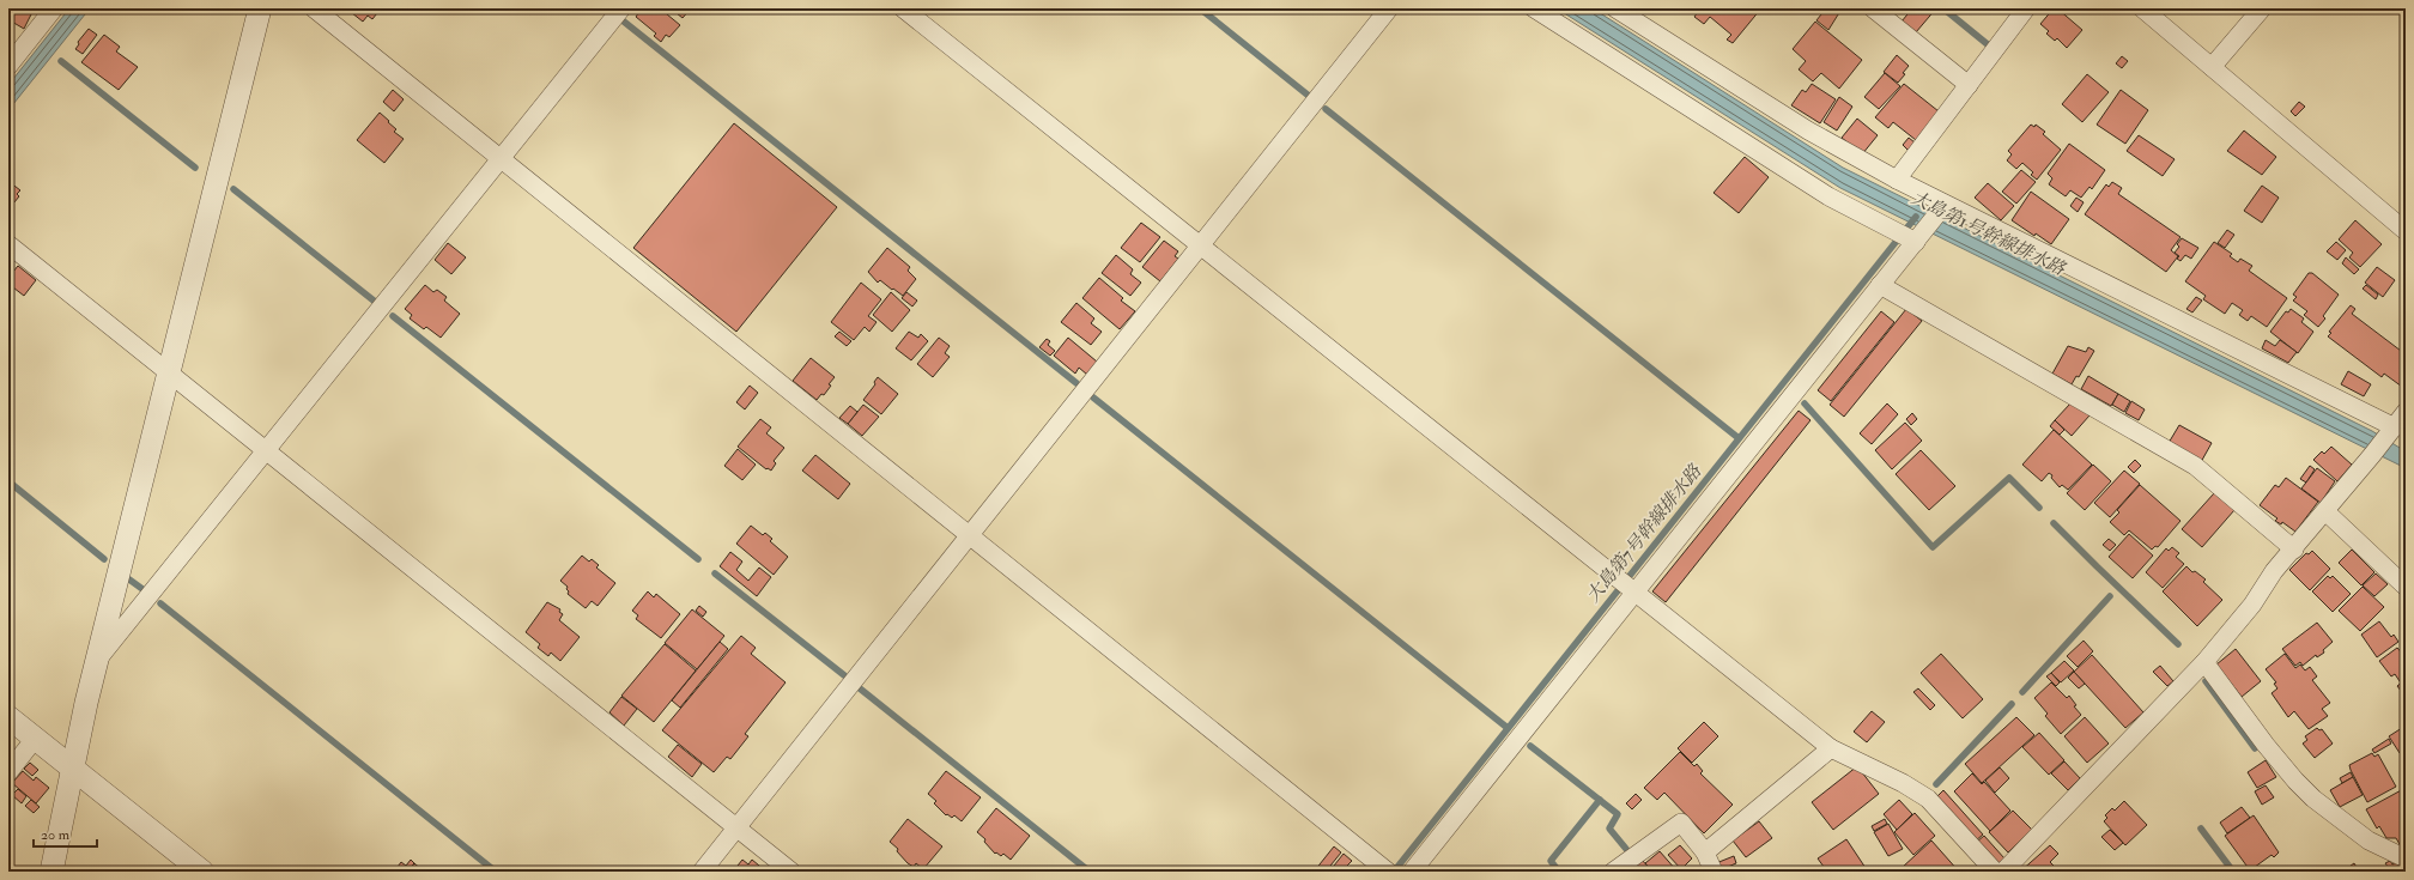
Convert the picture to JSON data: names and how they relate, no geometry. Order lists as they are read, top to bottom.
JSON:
{
  "water": ["大島第1号幹線排水路", "大島第7号幹線排水路"],
  "scale_bar": "20 m"
}
